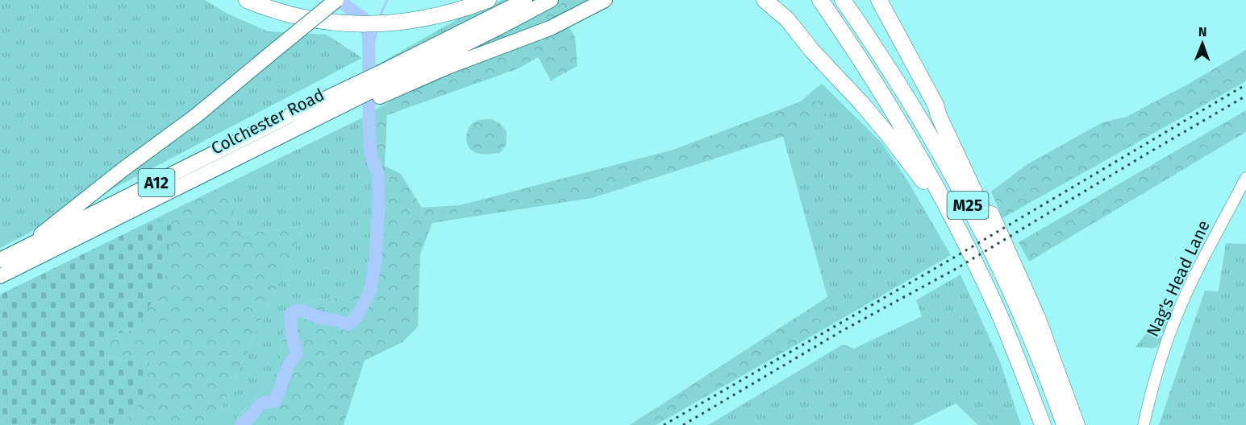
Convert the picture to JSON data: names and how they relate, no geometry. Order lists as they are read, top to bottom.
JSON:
{
  "streets": {
    "highway": ["Colchester Road", "A12", "M25"],
    "street": ["Nag's Head Lane"]
  },
  "crossings": [
    ["Colchester Road", "A12"]
  ],
  "north": "top"
}
